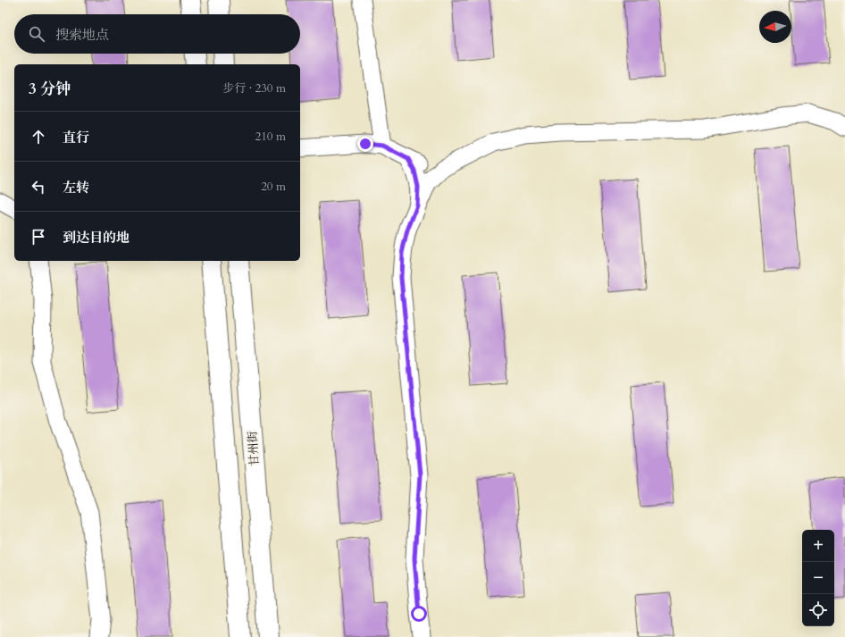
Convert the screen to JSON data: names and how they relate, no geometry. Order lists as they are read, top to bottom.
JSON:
{
  "streets": {
    "street": ["甘州街"]
  },
  "north": "left",
  "page": {
    "search": "搜索地点",
    "heading": ["3 分钟", "步行 · 230 m"],
    "list": [
      ["直行", "210 m"],
      ["左转", "20 m"],
      "到达目的地"
    ],
    "map_buttons": ["+", "−"]
  }
}
